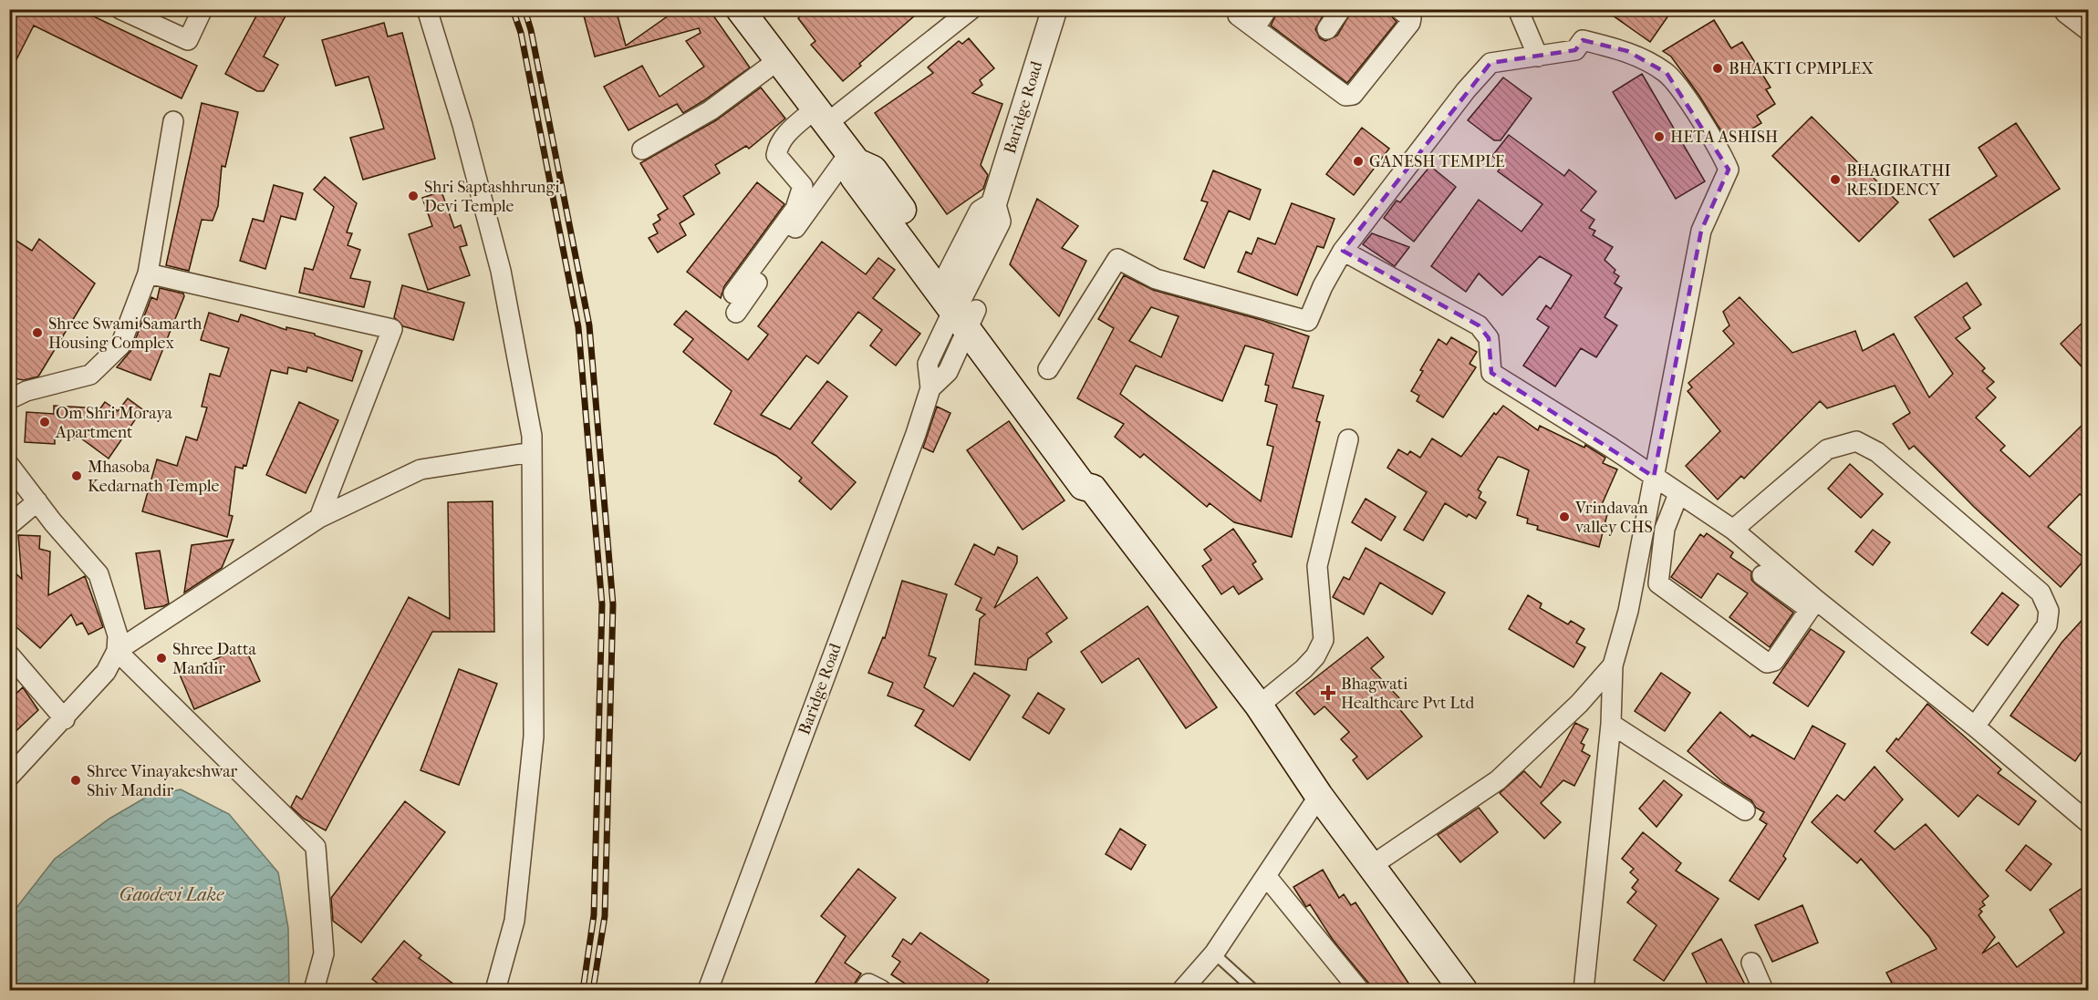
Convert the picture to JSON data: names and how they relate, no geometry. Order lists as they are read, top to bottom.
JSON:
{
  "streets": {
    "street": ["Baridge Road"]
  },
  "water": ["Gaodevi Lake"],
  "places": {
    "other": [
      "BHAKTI CPMPLEX",
      "HETA ASHISH",
      "GANESH TEMPLE",
      "BHAGIRATHI RESIDENCY",
      "Shri Saptashhrungi Devi Temple",
      "Shree Swami Samarth Housing Complex",
      "Om Shri Moraya Apartment",
      "Mhasoba Kedarnath Temple",
      "Vrindavan valley CHS",
      "Shree Datta Mandir",
      "Shree Vinayakeshwar Shiv Mandir"
    ],
    "health": ["Bhagwati Healthcare Pvt Ltd"]
  }
}
